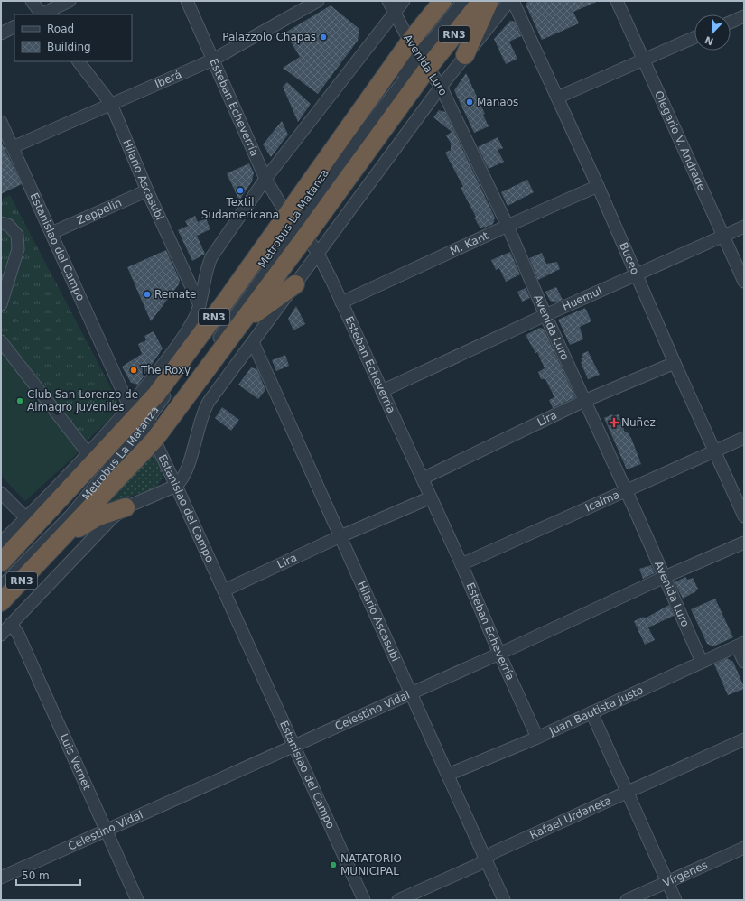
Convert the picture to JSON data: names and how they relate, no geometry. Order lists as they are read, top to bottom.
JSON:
{
  "streets": {
    "highway": ["RN3"],
    "street": [
      "Avenida Luro",
      "Iberá",
      "Esteban Echeverría",
      "Olegario V. Andrade",
      "Hilario Ascasubi",
      "Zeppelin",
      "Metrobus La Matanza",
      "M. Kant",
      "Estanislao del Campo",
      "Buceo",
      "Huemul",
      "Lira",
      "Icalma",
      "Celestino Vidal",
      "Juan Bautista Justo",
      "Luis Vernet",
      "Rafael Urdaneta",
      "Vírgenes"
    ]
  },
  "crossings": [
    ["RN3", "Avenida Luro"],
    ["RN3", "Esteban Echeverría"],
    ["RN3", "Metrobus La Matanza"],
    ["RN3", "Estanislao del Campo"],
    ["Avenida Luro", "M. Kant"],
    ["Avenida Luro", "Huemul"],
    ["Avenida Luro", "Lira"],
    ["Avenida Luro", "Icalma"],
    ["Avenida Luro", "Celestino Vidal"],
    ["Avenida Luro", "Juan Bautista Justo"],
    ["Iberá", "Esteban Echeverría"],
    ["Iberá", "Hilario Ascasubi"],
    ["Iberá", "Estanislao del Campo"],
    ["Esteban Echeverría", "Metrobus La Matanza"],
    ["Esteban Echeverría", "M. Kant"],
    ["Esteban Echeverría", "Huemul"],
    ["Esteban Echeverría", "Lira"],
    ["Esteban Echeverría", "Icalma"],
    ["Esteban Echeverría", "Celestino Vidal"],
    ["Esteban Echeverría", "Juan Bautista Justo"],
    ["Olegario V. Andrade", "Huemul"],
    ["Hilario Ascasubi", "Zeppelin"],
    ["Hilario Ascasubi", "Lira"],
    ["Hilario Ascasubi", "Celestino Vidal"],
    ["Hilario Ascasubi", "Juan Bautista Justo"],
    ["Hilario Ascasubi", "Rafael Urdaneta"],
    ["Zeppelin", "Estanislao del Campo"],
    ["Metrobus La Matanza", "Estanislao del Campo"],
    ["M. Kant", "Buceo"],
    ["Estanislao del Campo", "Lira"],
    ["Estanislao del Campo", "Celestino Vidal"],
    ["Buceo", "Huemul"],
    ["Buceo", "Lira"],
    ["Buceo", "Icalma"],
    ["Celestino Vidal", "Luis Vernet"]
  ],
  "places": {
    "other": [
      "Palazzolo Chapas",
      "Manaos",
      "Textil Sudamericana",
      "Remate",
      "The Roxy",
      "Club San Lorenzo de Almagro Juveniles",
      "NATATORIO MUNICIPAL"
    ],
    "health": ["Nuñez"]
  },
  "legend": ["Road", "Building"],
  "scale_bar": "50 m",
  "north": "bottom"
}
